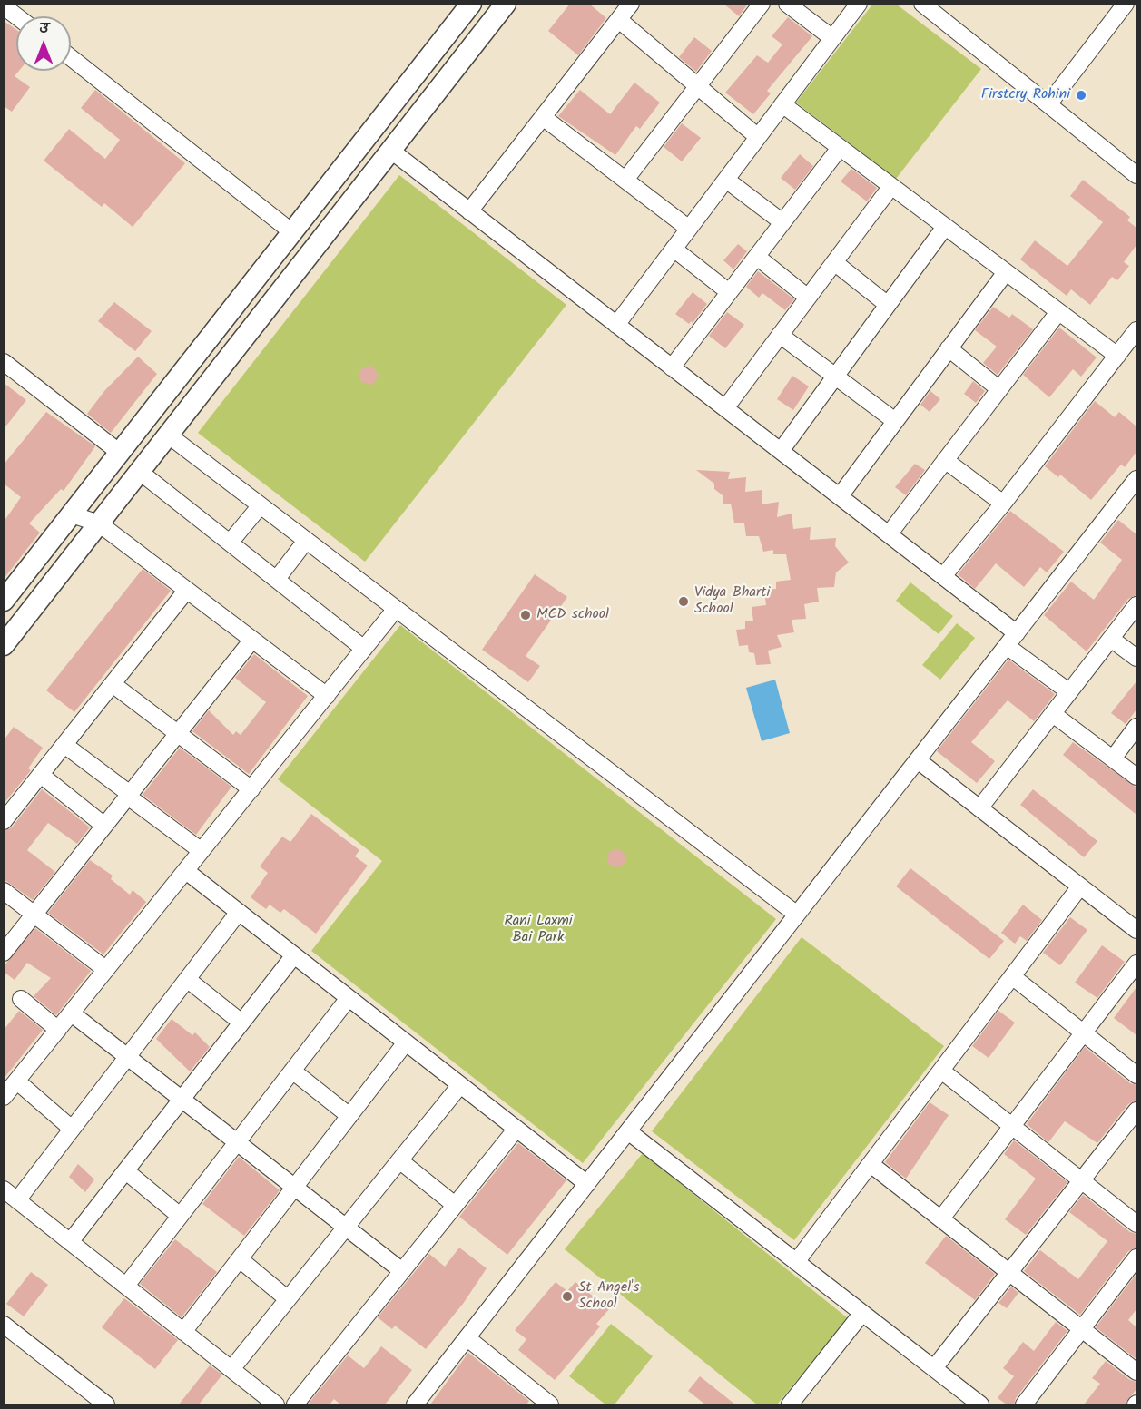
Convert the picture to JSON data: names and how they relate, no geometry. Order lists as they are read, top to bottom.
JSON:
{
  "parks": ["Rani Laxmi Bai Park"],
  "places": [
    "Firstcry Rohini",
    "Vidya Bharti School",
    "MCD school",
    "St Angel's School"
  ],
  "north": "top"
}
